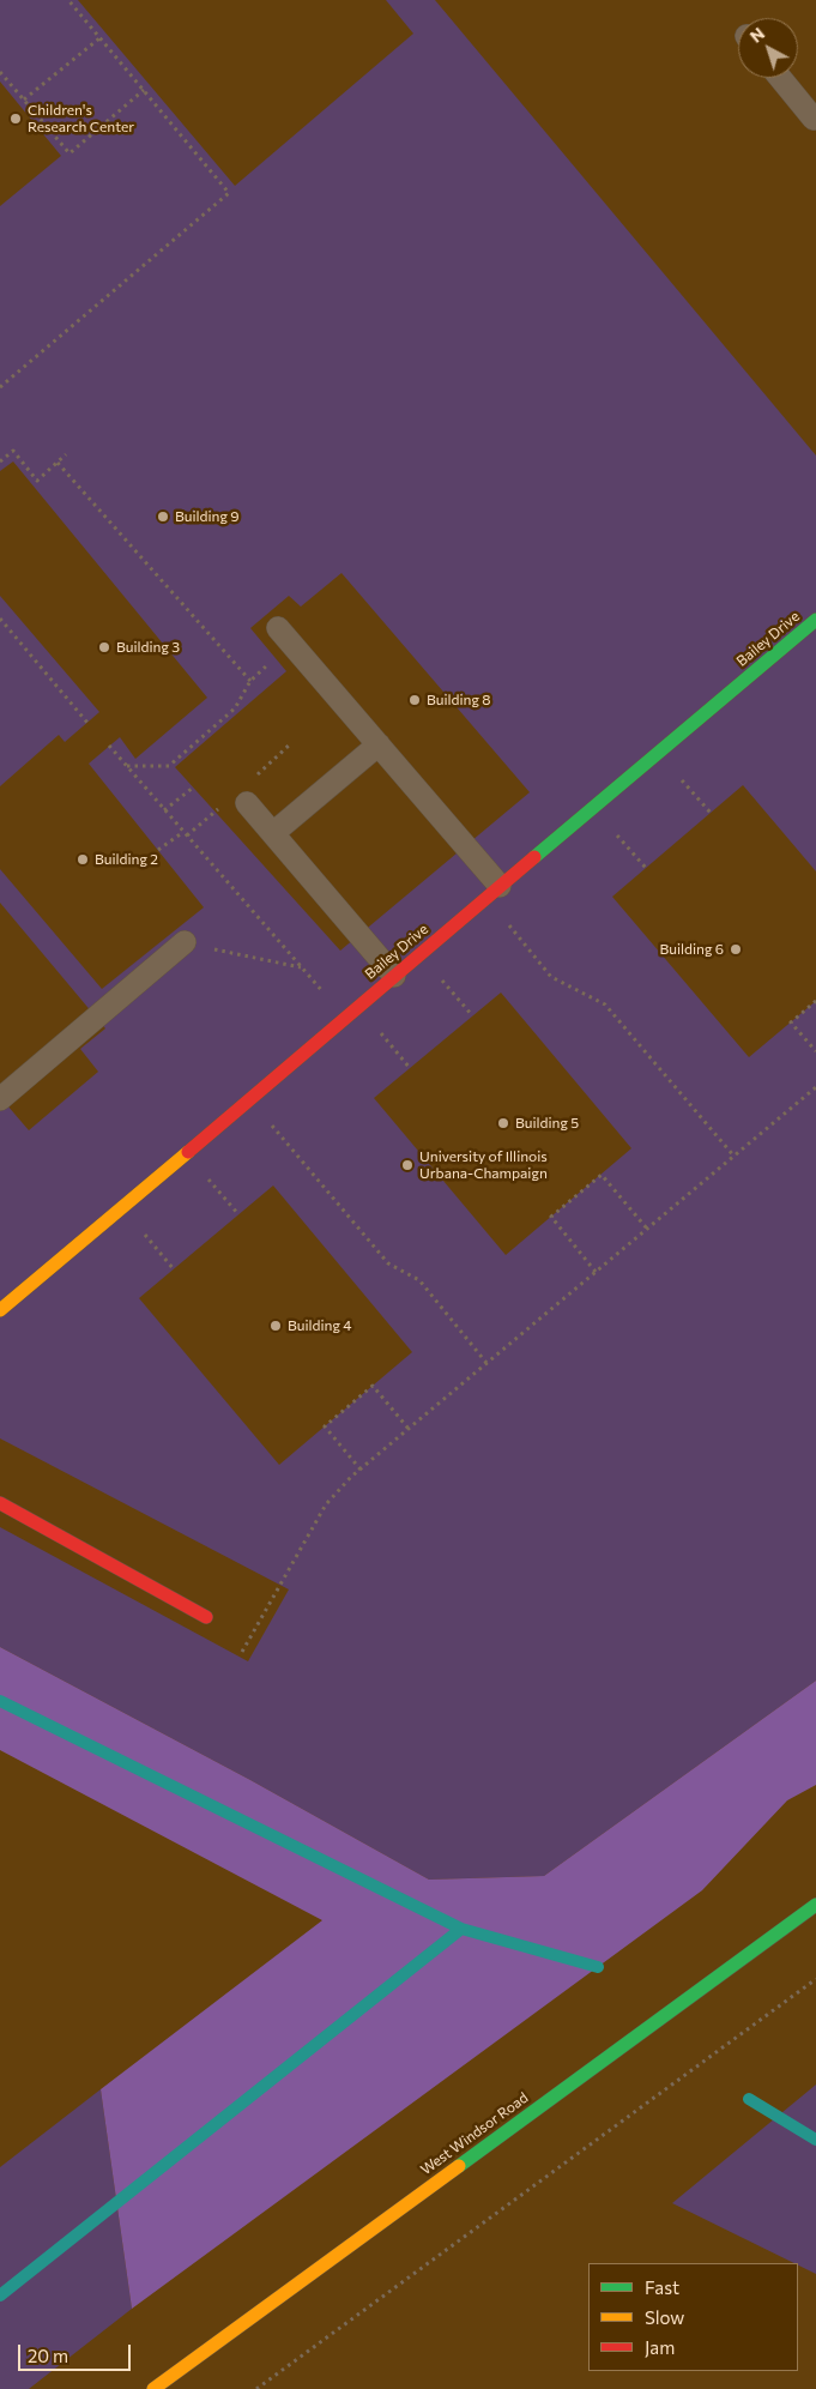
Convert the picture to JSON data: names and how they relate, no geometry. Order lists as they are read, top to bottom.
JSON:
{
  "streets": {
    "street": ["Bailey Drive", "West Windsor Road"]
  },
  "places": [
    "Children's Research Center",
    "Building 9",
    "Building 3",
    "Building 8",
    "Building 2",
    "Building 6",
    "Building 5",
    "University of Illinois Urbana-Champaign",
    "Building 4"
  ],
  "legend": ["Fast", "Slow", "Jam"],
  "scale_bar": "20 m",
  "north": "top left"
}
